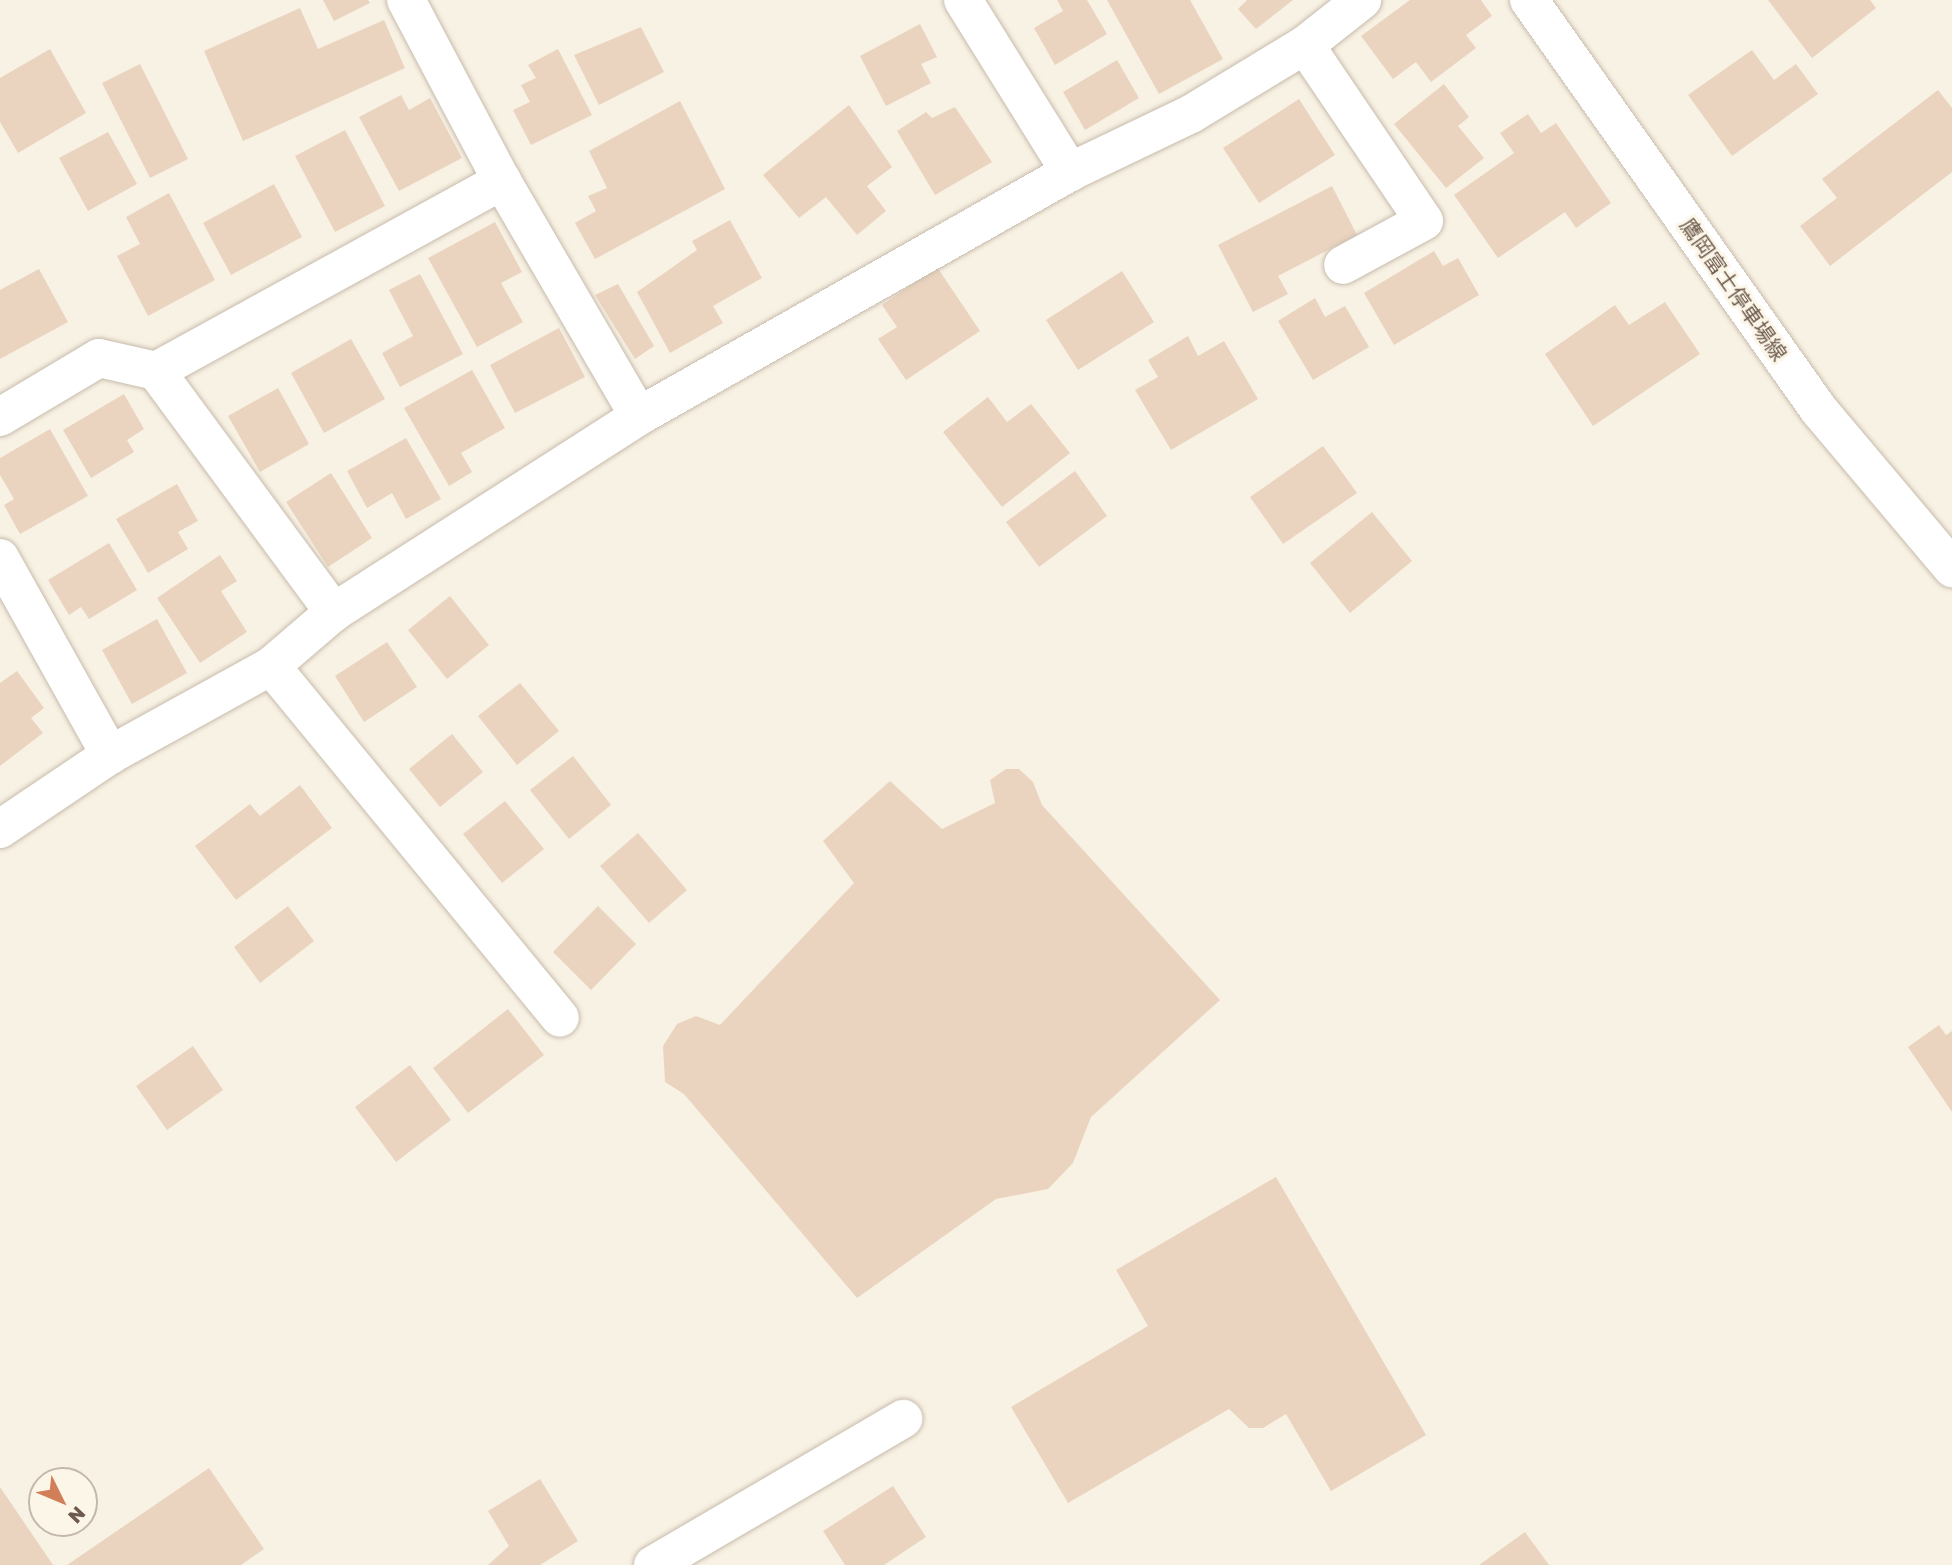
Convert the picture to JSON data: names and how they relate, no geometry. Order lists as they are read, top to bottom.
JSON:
{
  "streets": {
    "street": ["鷹岡富士停車場線"]
  },
  "north": "bottom right"
}
